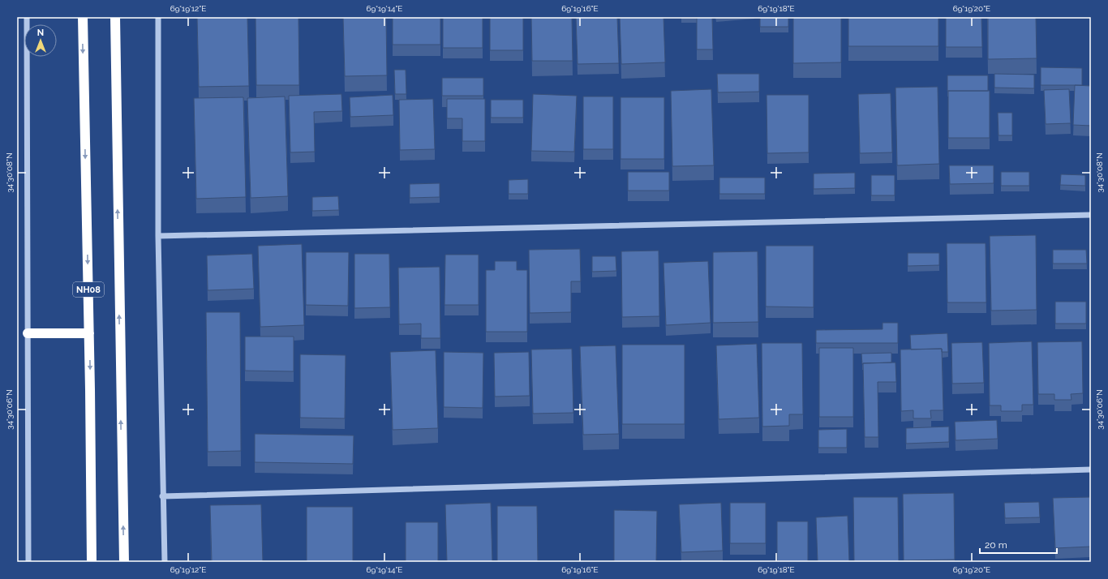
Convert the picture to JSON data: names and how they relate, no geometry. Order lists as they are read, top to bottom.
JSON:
{
  "streets": {
    "highway": ["NH08"]
  },
  "scale_bar": "20 m",
  "north": "top",
  "coordinates": [
    "69°19'12\"E",
    "69°19'14\"E",
    "69°19'16\"E",
    "69°19'18\"E",
    "69°19'20\"E",
    "34°30'08\"N",
    "34°30'06\"N"
  ]
}
